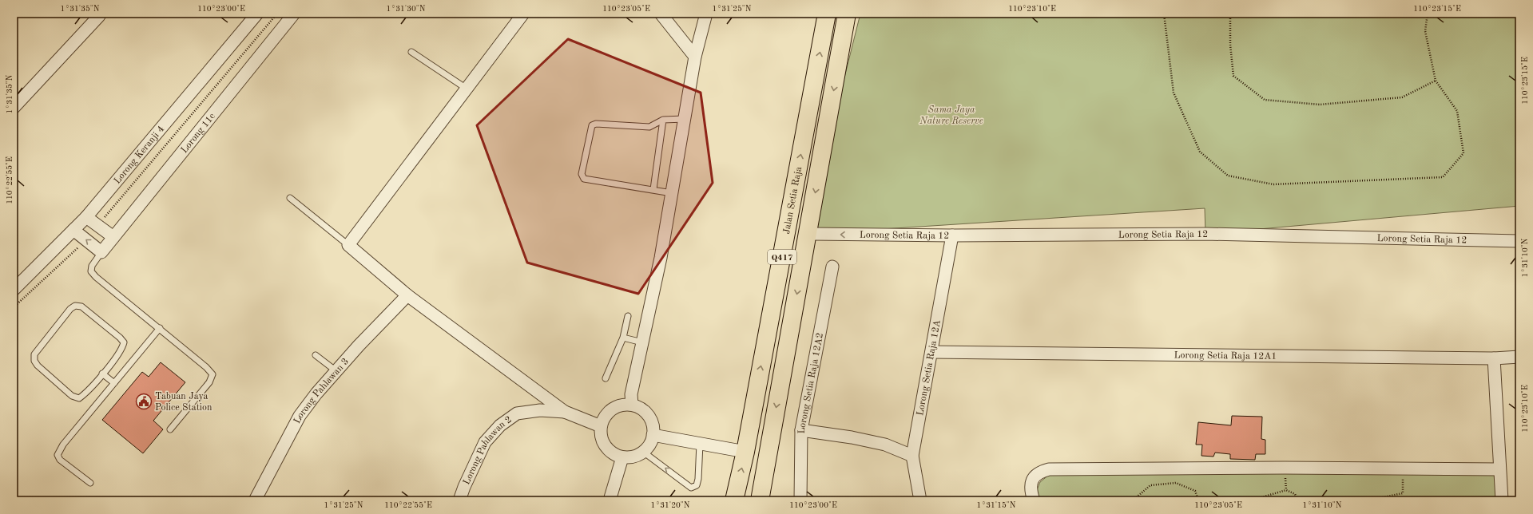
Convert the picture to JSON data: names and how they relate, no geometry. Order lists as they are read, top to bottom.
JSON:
{
  "streets": {
    "highway": ["Jalan Setia Raja", "Q417"],
    "street": [
      "Lorong 11c",
      "Lorong Keranji 4",
      "Lorong Setia Raja 12",
      "Lorong Setia Raja 12A1",
      "Lorong Setia Raja 12A",
      "Lorong Setia Raja 12A2",
      "Lorong Pahlawan 3",
      "Lorong Pahlawan 2"
    ]
  },
  "crossings": [
    ["Lorong Setia Raja 12", "Q417"],
    ["Lorong Setia Raja 12", "Lorong Setia Raja 12A"],
    ["Lorong Setia Raja 12A1", "Lorong Setia Raja 12A"]
  ],
  "parks": ["Sama Jaya Nature Reserve"],
  "places": {
    "public building": ["Tabuan Jaya Police Station"]
  },
  "coordinates": [
    "1°31'35\"N",
    "110°23'00\"E",
    "1°31'30\"N",
    "110°23'05\"E",
    "1°31'25\"N",
    "110°23'10\"E",
    "110°23'15\"E",
    "110°22'55\"E",
    "1°31'10\"N",
    "1°31'20\"N",
    "1°31'15\"N"
  ]
}
